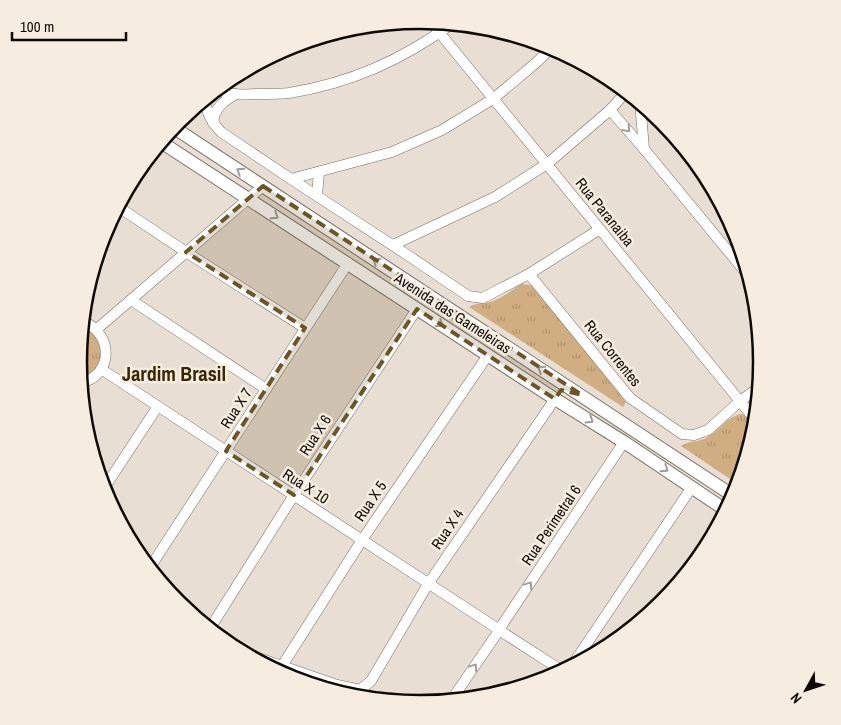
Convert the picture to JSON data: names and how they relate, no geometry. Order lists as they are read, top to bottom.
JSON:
{
  "streets": {
    "main road": ["Avenida das Gameleiras"],
    "street": [
      "Rua Paranaiba",
      "Rua Correntes",
      "Rua X 7",
      "Rua X 6",
      "Rua X 10",
      "Rua X 5",
      "Rua Perimetral 6",
      "Rua X 4"
    ]
  },
  "crossings": [
    ["Rua Paranaiba", "Rua Correntes"],
    ["Avenida das Gameleiras", "Rua X 7"],
    ["Avenida das Gameleiras", "Rua X 6"],
    ["Avenida das Gameleiras", "Rua X 5"],
    ["Avenida das Gameleiras", "Rua Perimetral 6"],
    ["Avenida das Gameleiras", "Rua X 4"],
    ["Rua X 7", "Rua X 10"],
    ["Rua X 6", "Rua X 10"],
    ["Rua X 10", "Rua X 5"],
    ["Rua X 10", "Rua Perimetral 6"],
    ["Rua X 10", "Rua X 4"]
  ],
  "districts": ["Jardim Brasil"],
  "scale_bar": "100 m",
  "north": "bottom left"
}
